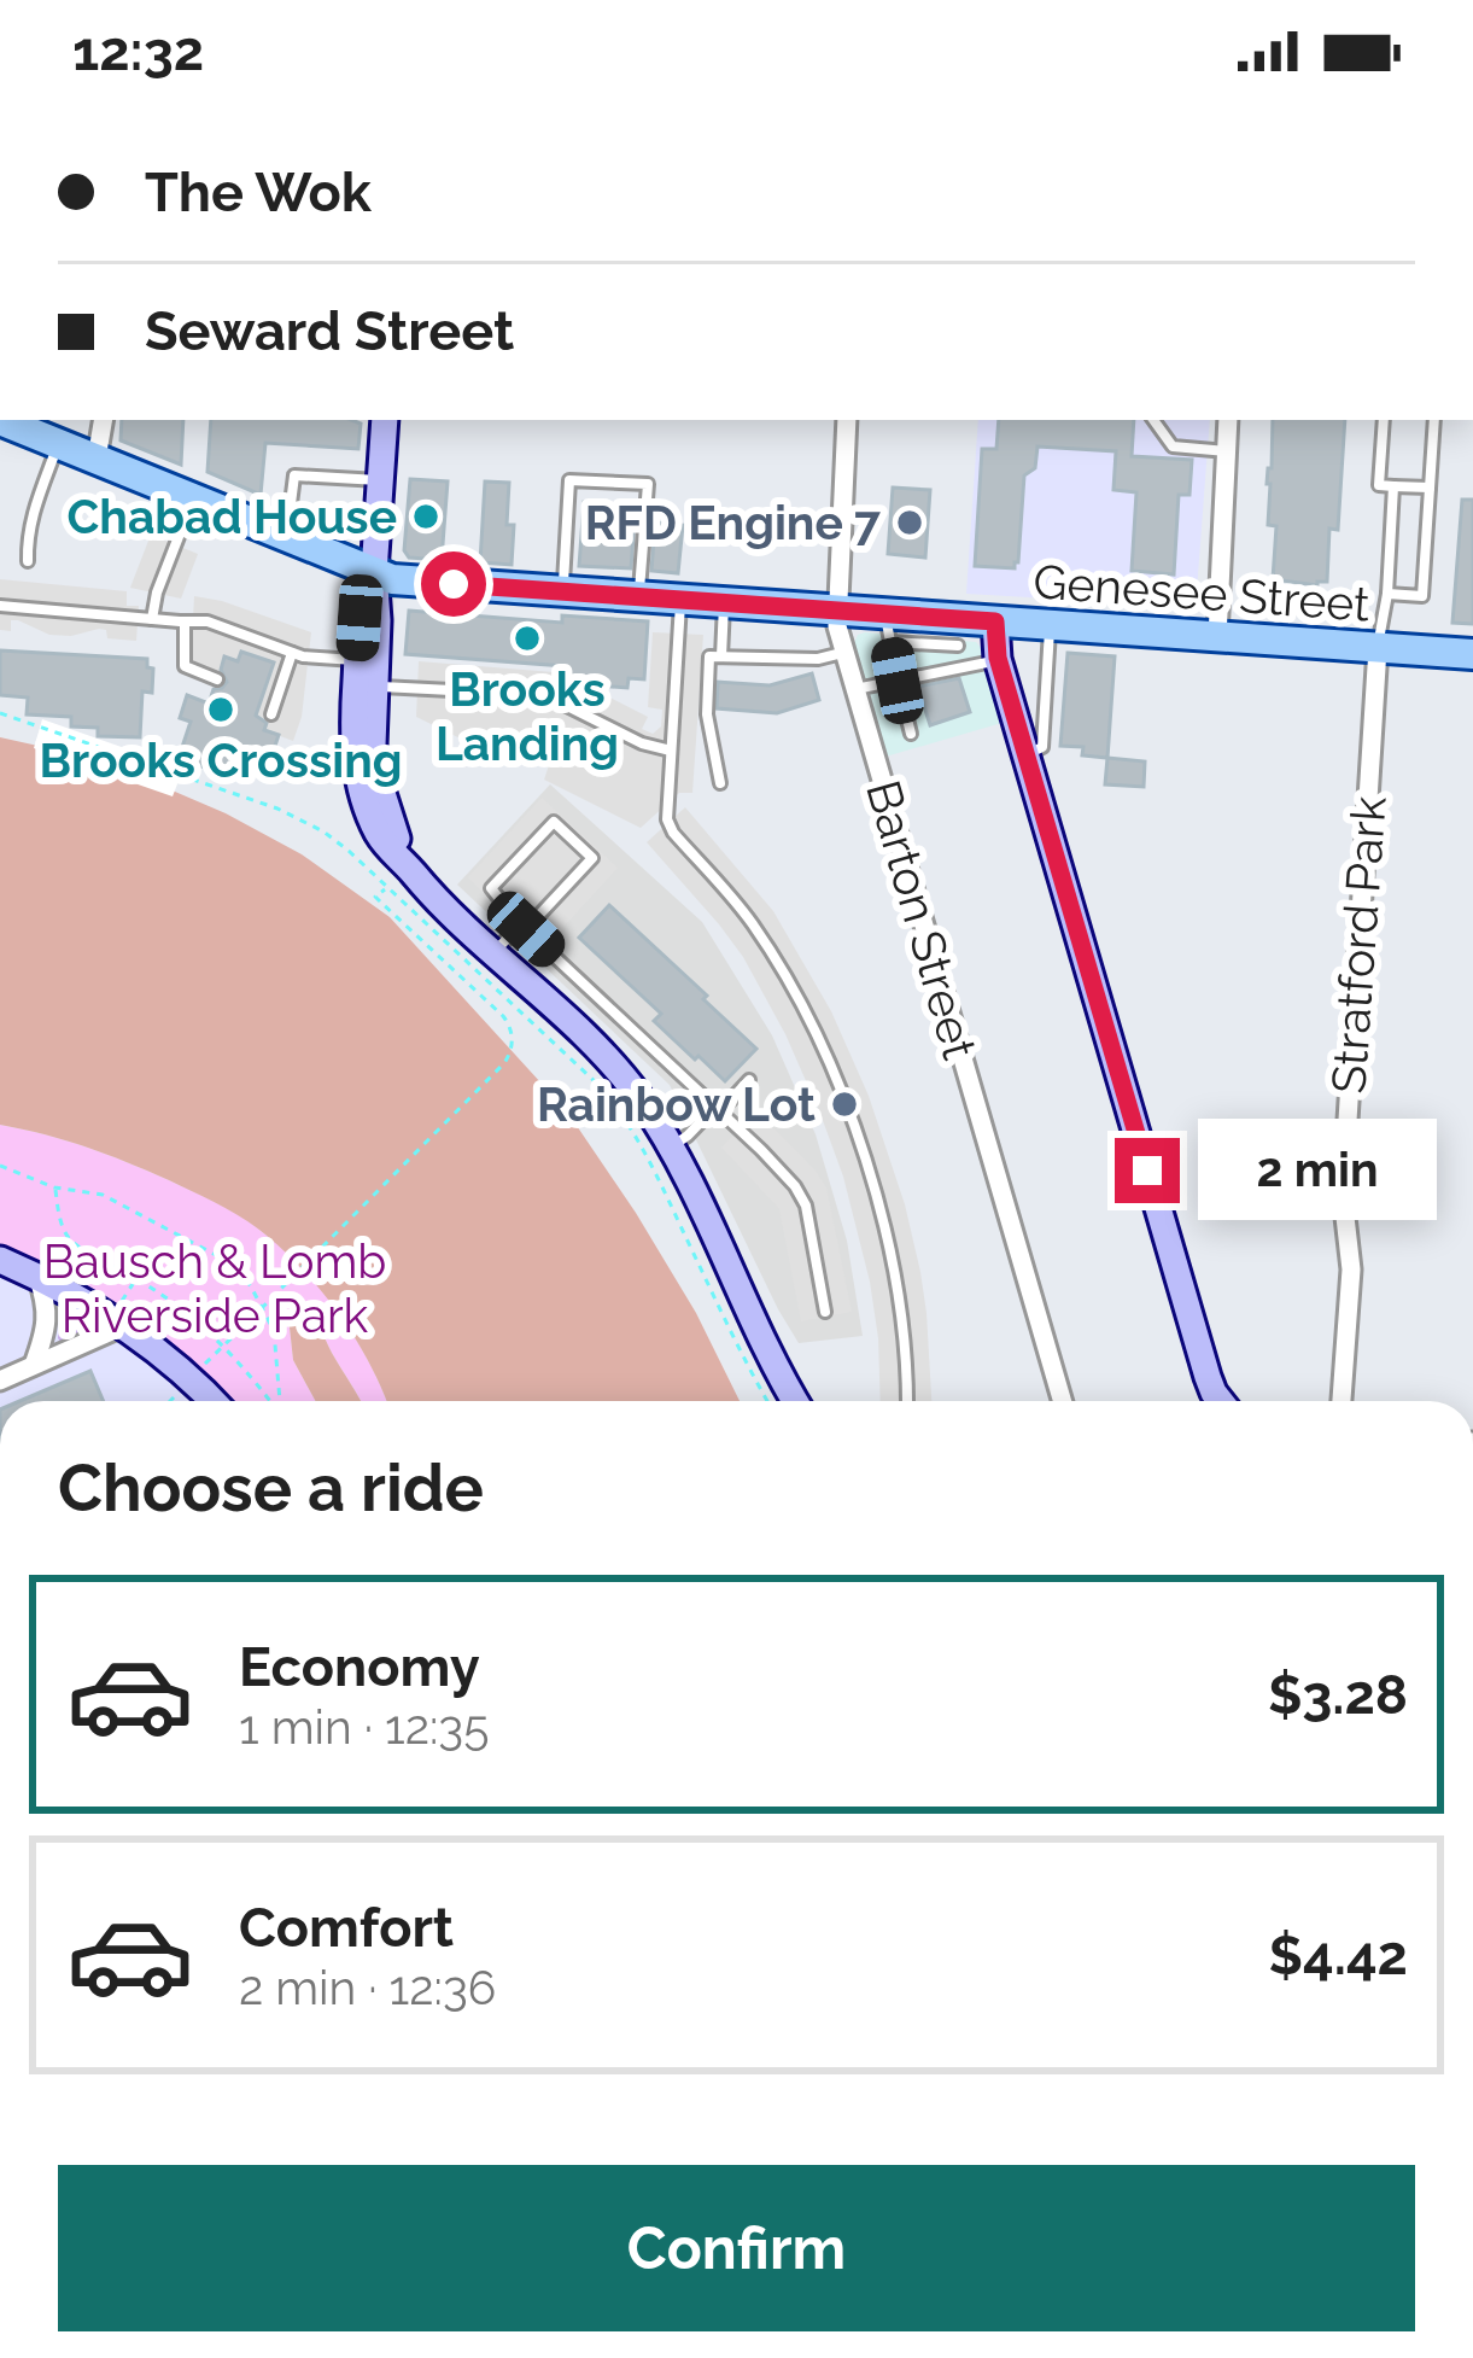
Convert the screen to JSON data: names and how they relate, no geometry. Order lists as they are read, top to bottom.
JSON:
{
  "streets": {
    "main road": ["Genesee Street"],
    "street": ["Barton Street", "Stratford Park"]
  },
  "crossings": [
    ["Genesee Street", "Barton Street"],
    ["Genesee Street", "Stratford Park"]
  ],
  "parks": ["Bausch & Lomb Riverside Park"],
  "places": [
    "Chabad House",
    "RFD Engine 7",
    "Brooks Landing",
    "Brooks Crossing",
    "Rainbow Lot"
  ],
  "page": {
    "status": "12:32",
    "banner": ["The Wok", "Seward Street"],
    "bubble": "2 min",
    "heading": "Choose a ride",
    "list": [
      {
        "name": "Economy",
        "note": "1 min · 12:35",
        "value": "$3.28"
      },
      {
        "name": "Comfort",
        "note": "2 min · 12:36",
        "value": "$4.42"
      }
    ],
    "buttons": "Confirm"
  }
}
